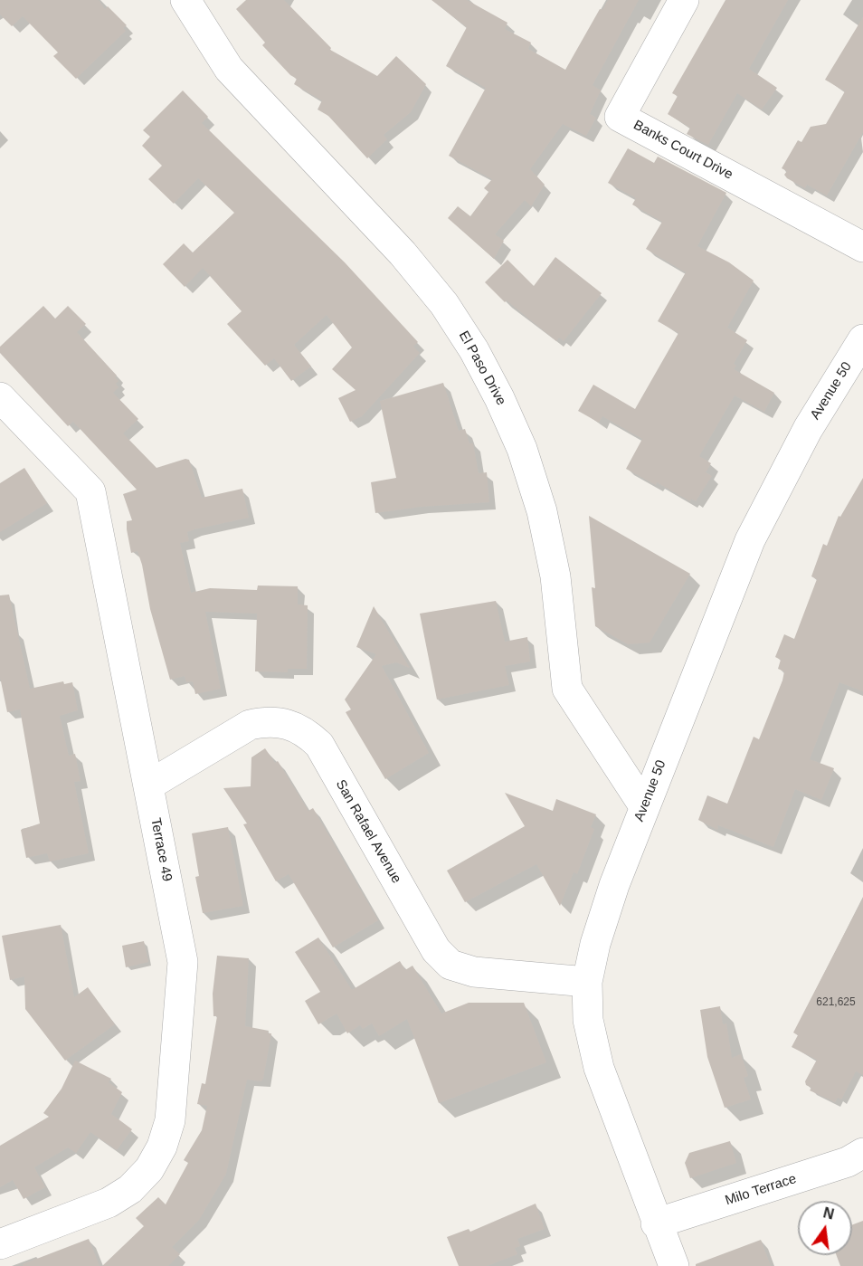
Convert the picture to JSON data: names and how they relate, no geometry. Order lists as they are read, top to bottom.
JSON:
{
  "streets": {
    "street": [
      "Banks Court Drive",
      "El Paso Drive",
      "Avenue 50",
      "San Rafael Avenue",
      "Terrace 49",
      "Milo Terrace"
    ]
  },
  "crossings": [
    ["El Paso Drive", "Avenue 50"],
    ["Avenue 50", "San Rafael Avenue"],
    ["Avenue 50", "Milo Terrace"],
    ["San Rafael Avenue", "Terrace 49"]
  ],
  "house_numbers": ["621,625"],
  "north": "top"
}
